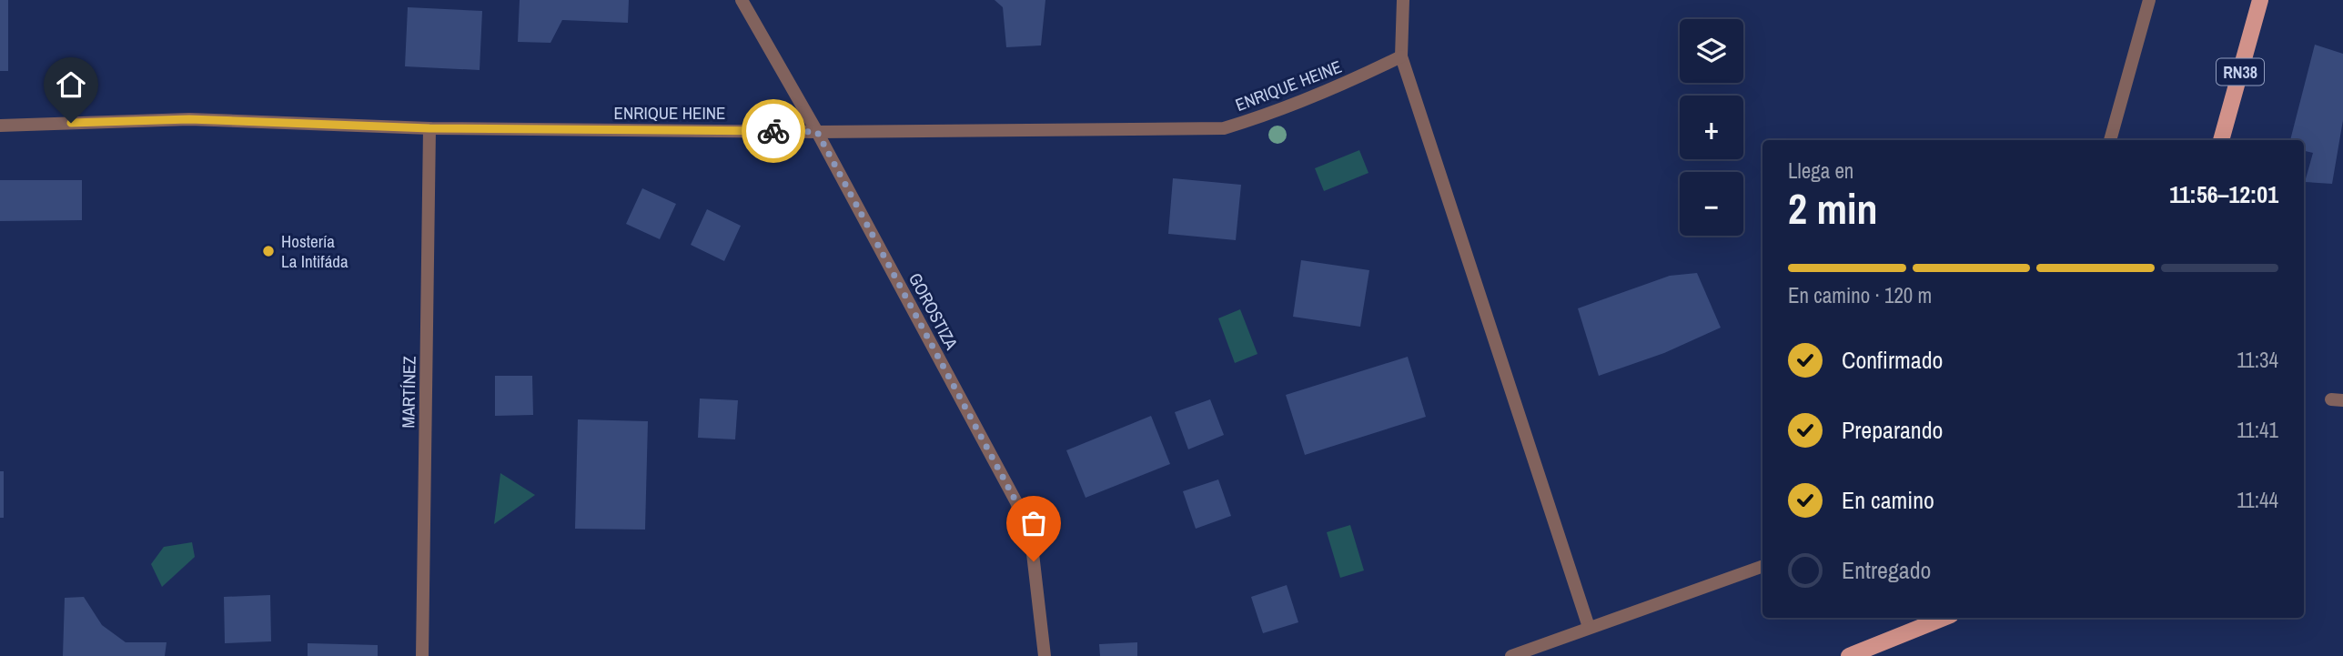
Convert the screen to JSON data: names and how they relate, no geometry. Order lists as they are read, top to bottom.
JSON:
{
  "streets": {
    "main road": ["RN38"],
    "street": ["ENRIQUE HEINE", "GOROSTIZA", "MARTÍNEZ"]
  },
  "crossings": [
    ["ENRIQUE HEINE", "GOROSTIZA"],
    ["ENRIQUE HEINE", "MARTÍNEZ"]
  ],
  "places": ["Hostería La Intifáda"],
  "page": {
    "map_buttons": ["+", "−"],
    "heading": ["2 min", "Llega en", "11:56–12:01"],
    "bar": "En camino · 120 m",
    "list": [
      ["Confirmado", "11:34"],
      ["Preparando", "11:41"],
      ["En camino", "11:44"],
      "Entregado"
    ]
  }
}
